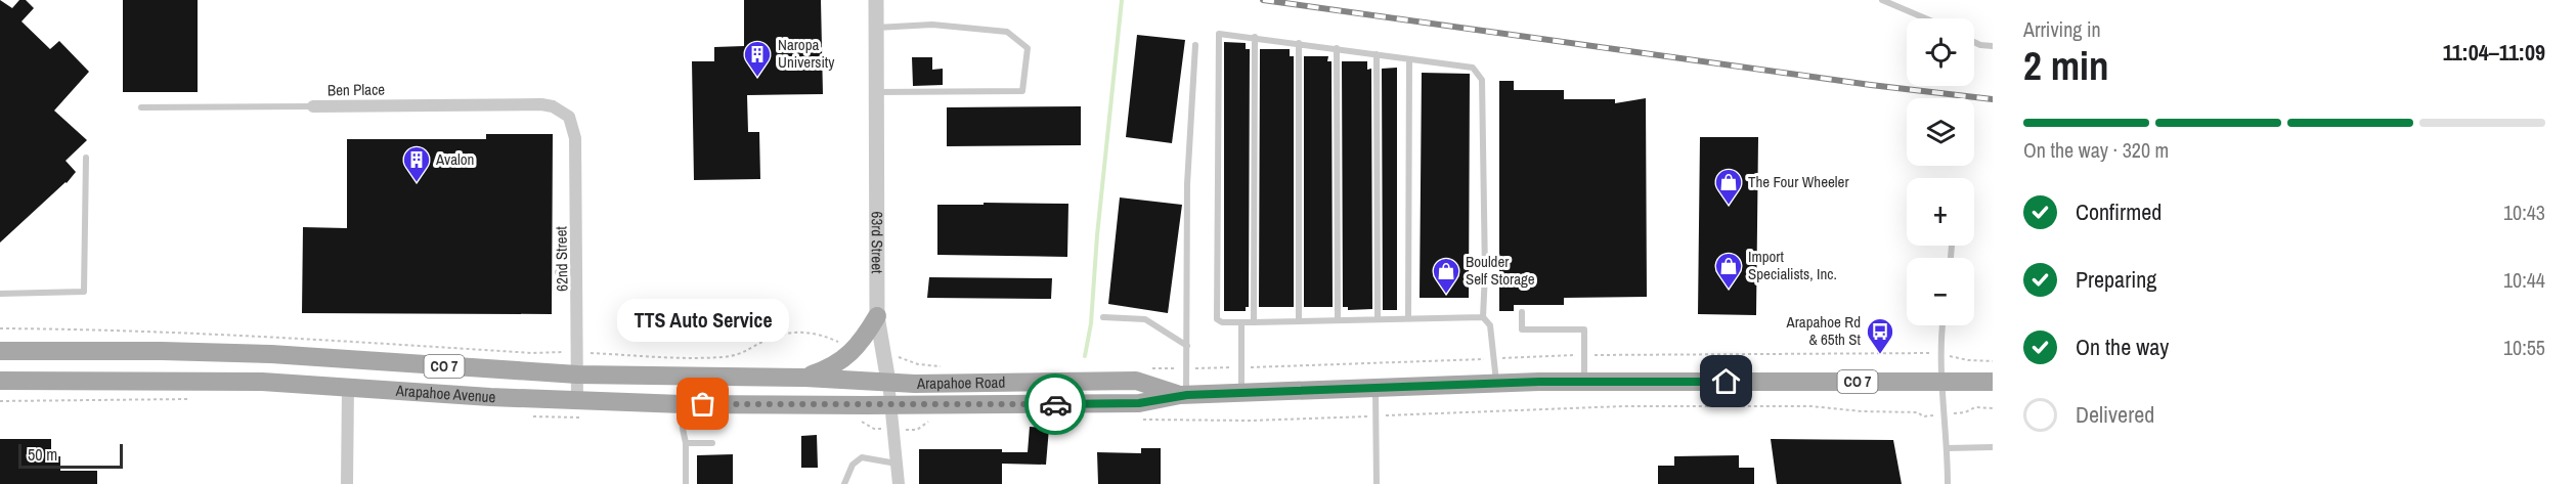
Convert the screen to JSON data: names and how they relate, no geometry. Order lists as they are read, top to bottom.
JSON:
{
  "streets": {
    "main road": ["CO 7", "Arapahoe Road", "Arapahoe Avenue"],
    "street": ["Ben Place", "63rd Street", "62nd Street"]
  },
  "crossings": [
    ["Ben Place", "62nd Street"],
    ["63rd Street", "Arapahoe Road"],
    ["63rd Street", "Arapahoe Avenue"],
    ["62nd Street", "Arapahoe Avenue"],
    ["Arapahoe Road", "Arapahoe Avenue"]
  ],
  "places": {
    "building": ["Naropa University", "Avalon"],
    "shop": ["The Four Wheeler", "Import Specialists, Inc.", "Boulder Self Storage"],
    "bus stop": ["Arapahoe Rd & 65th St"],
    "other": ["TTS Auto Service"]
  },
  "scale_bar": "50 m",
  "page": {
    "heading": ["2 min", "Arriving in", "11:04–11:09"],
    "map_buttons": ["+", "−"],
    "bar": "On the way · 320 m",
    "list": [
      ["Confirmed", "10:43"],
      ["Preparing", "10:44"],
      ["On the way", "10:55"],
      "Delivered"
    ],
    "bubble": "TTS Auto Service",
    "scale": "50 m"
  }
}
